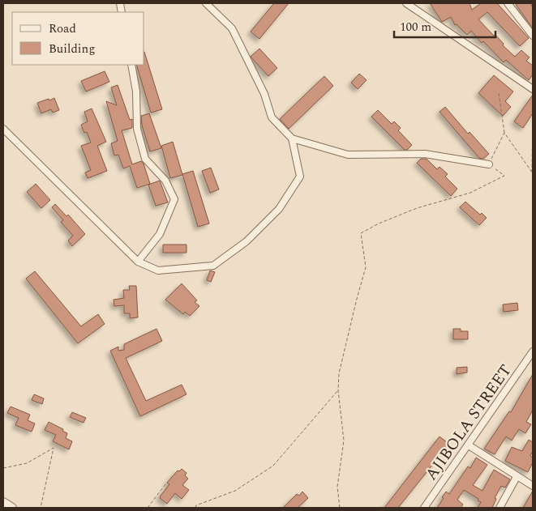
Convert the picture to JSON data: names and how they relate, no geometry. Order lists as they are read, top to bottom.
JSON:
{
  "streets": {
    "street": ["AJIBOLA STREET"]
  },
  "legend": ["Road", "Building"],
  "scale_bar": "100 m"
}
